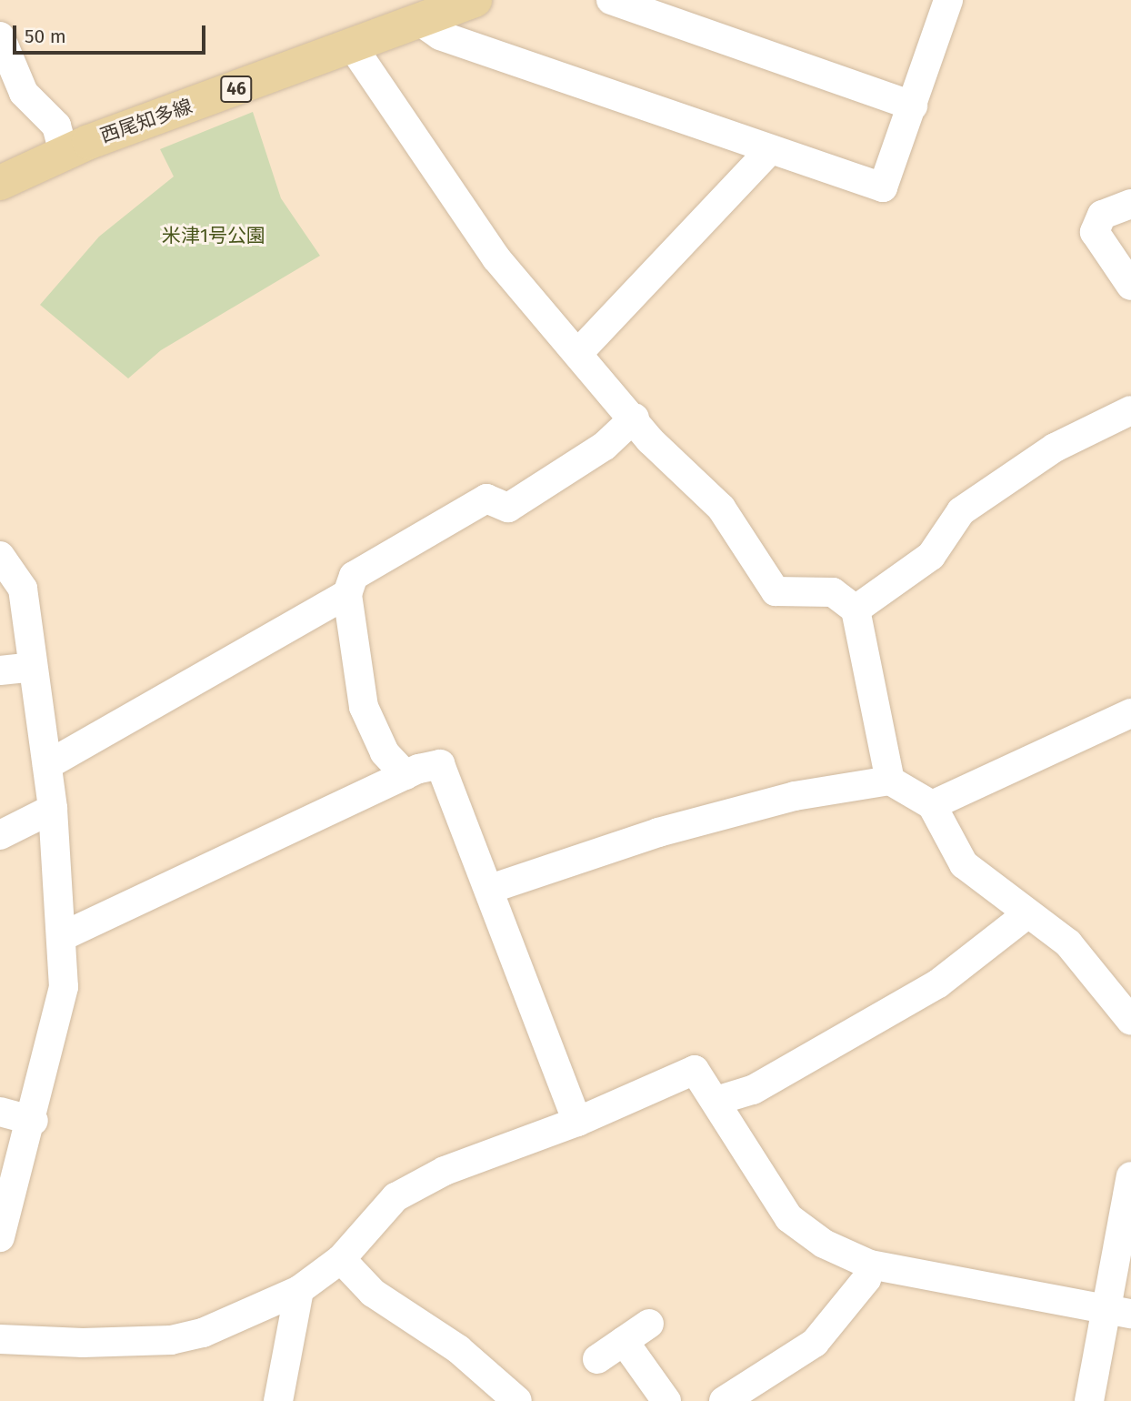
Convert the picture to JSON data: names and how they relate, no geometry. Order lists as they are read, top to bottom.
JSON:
{
  "streets": {
    "main road": ["46", "西尾知多線"]
  },
  "parks": ["米津1号公園"],
  "scale_bar": "50 m"
}
